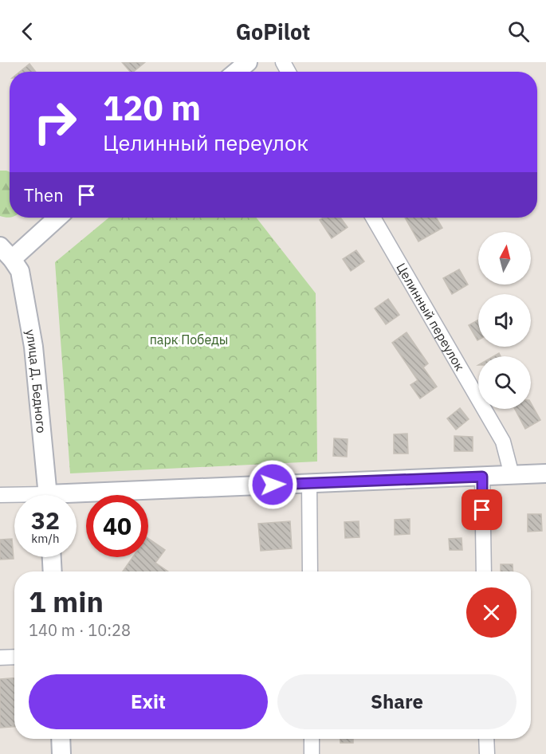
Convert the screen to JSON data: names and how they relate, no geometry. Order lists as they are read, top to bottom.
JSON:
{
  "streets": {
    "street": ["Целинный переулок", "улица Д. Бедного"]
  },
  "parks": ["парк Победы"],
  "north": "top",
  "page": {
    "header": "GoPilot",
    "turn": ["120 m", "Целинный переулок"],
    "then": "Then",
    "speed": "32 km/h",
    "limit": "40",
    "heading": ["1 min", "140 m · 10:28"],
    "buttons": ["Exit", "Share"]
  }
}
